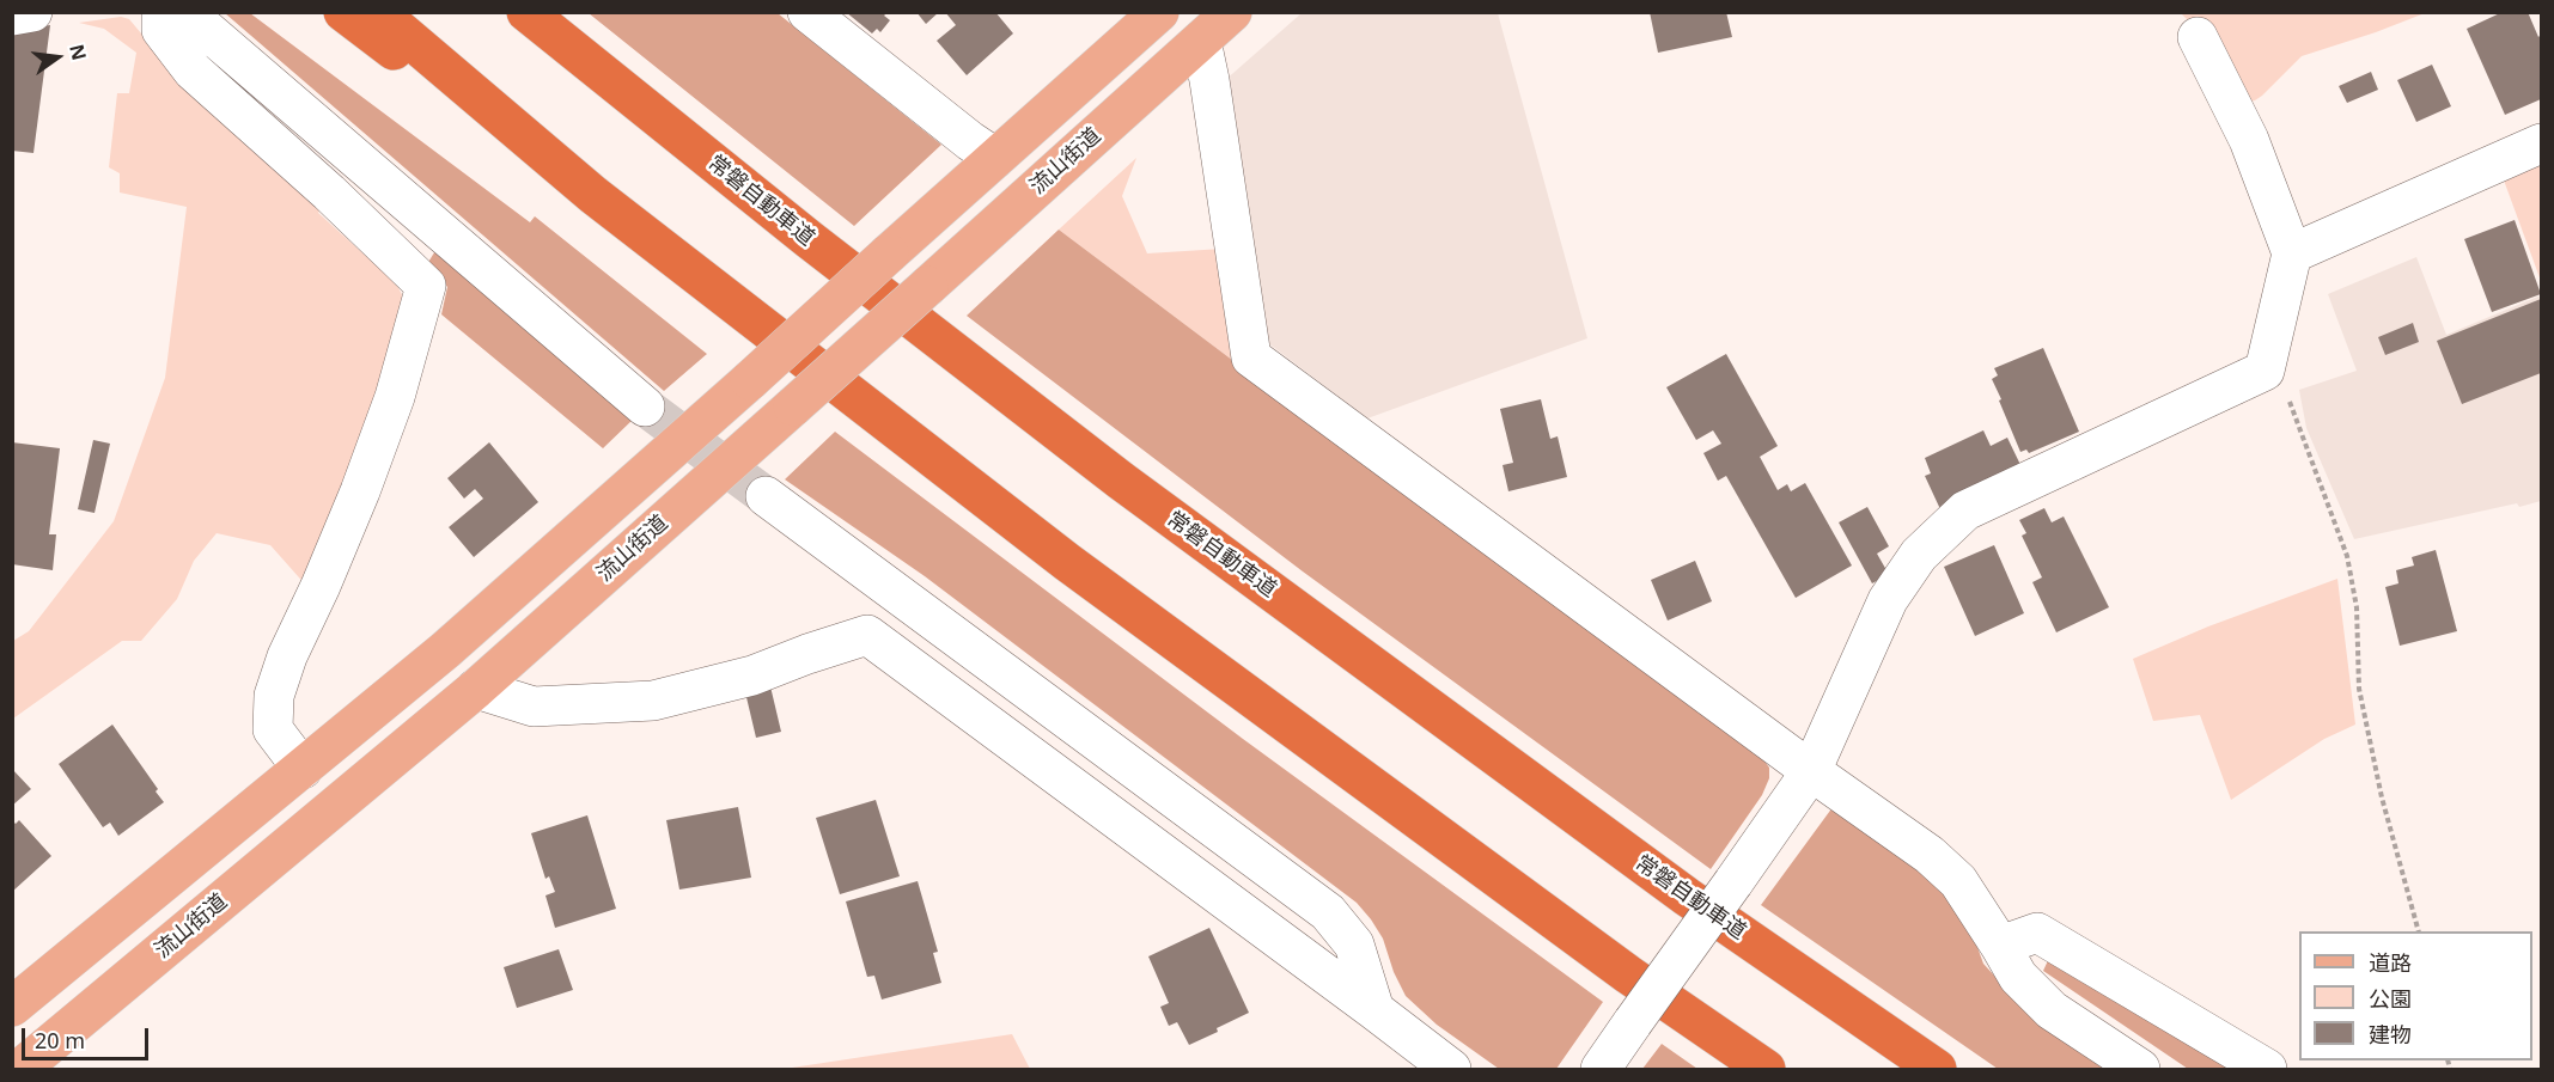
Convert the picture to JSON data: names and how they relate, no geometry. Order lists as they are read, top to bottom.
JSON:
{
  "streets": {
    "highway": ["常磐自動車道"],
    "main road": ["流山街道"]
  },
  "legend": ["道路", "公園", "建物"],
  "scale_bar": "20 m",
  "north": "right"
}
